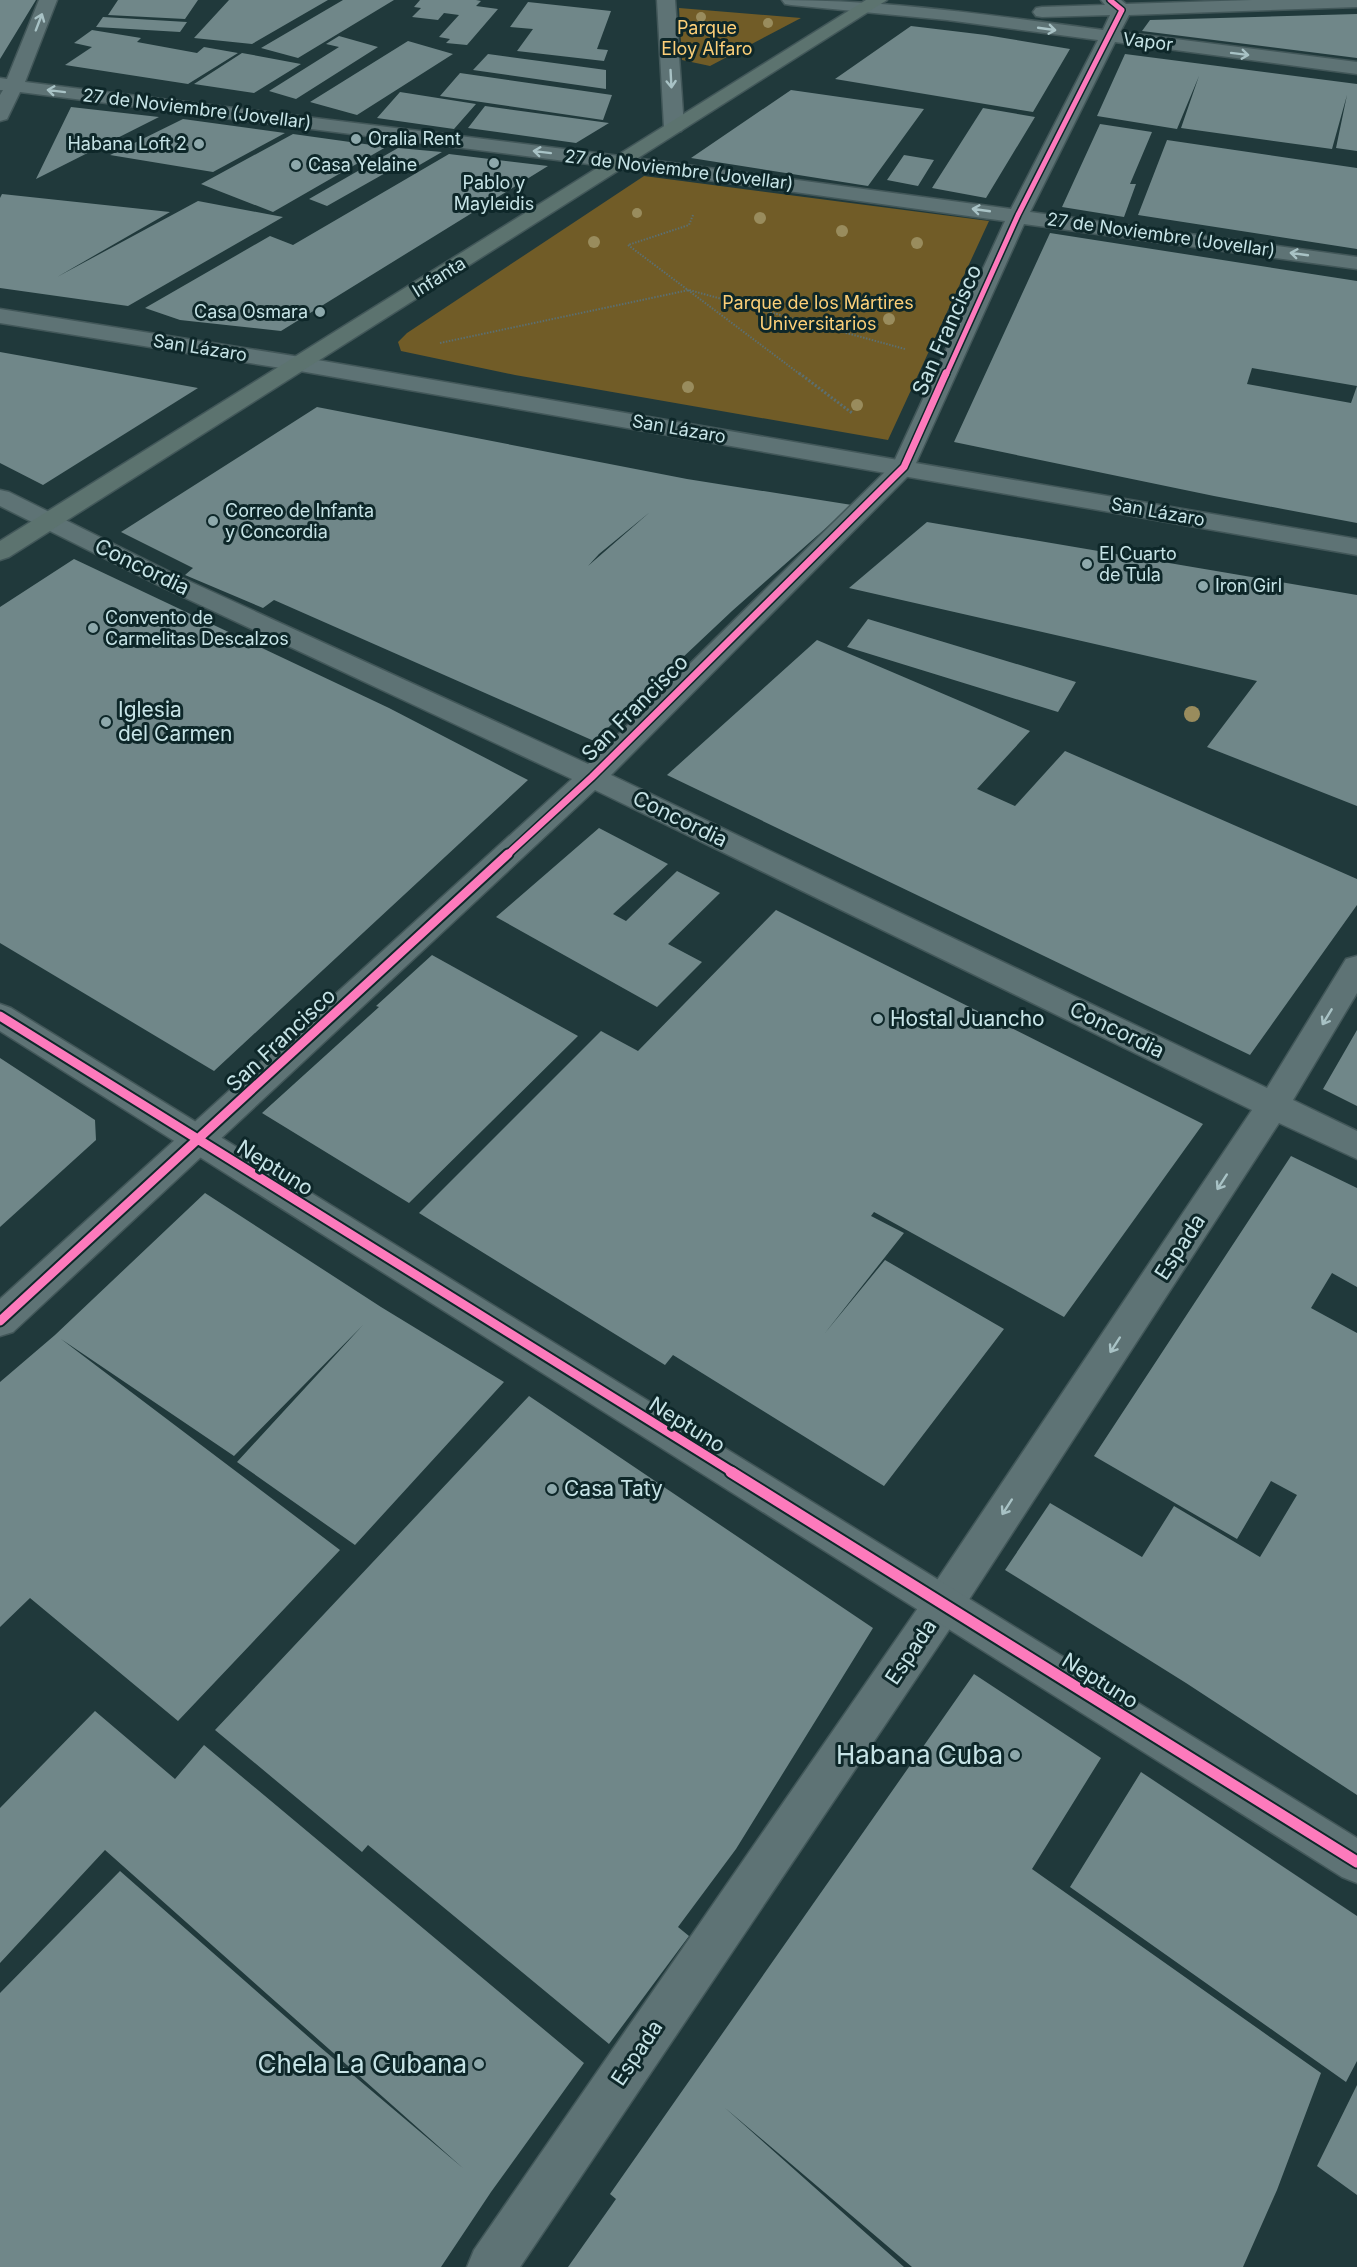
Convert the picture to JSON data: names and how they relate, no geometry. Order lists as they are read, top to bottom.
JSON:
{
  "streets": {
    "main road": ["Infanta"],
    "street": [
      "Vapor",
      "27 de Noviembre (Jovellar)",
      "San Francisco",
      "San Lázaro",
      "Concordia",
      "Neptuno",
      "Espada"
    ]
  },
  "crossings": [
    ["Vapor", "Infanta"],
    ["Vapor", "San Francisco"],
    ["27 de Noviembre (Jovellar)", "Infanta"],
    ["27 de Noviembre (Jovellar)", "San Francisco"],
    ["Infanta", "San Lázaro"],
    ["Infanta", "Concordia"],
    ["San Francisco", "San Lázaro"],
    ["San Francisco", "Concordia"],
    ["San Francisco", "Neptuno"],
    ["Concordia", "Espada"],
    ["Neptuno", "Espada"]
  ],
  "one_way": ["Espada"],
  "parks": ["Parque Eloy Alfaro", "Parque de los Mártires Universitarios"],
  "places": [
    "Oralia Rent",
    "Habana Loft 2",
    "Pablo y Mayleidis",
    "Casa Yelaine",
    "Casa Osmara",
    "Correo de Infanta y Concordia",
    "El Cuarto de Tula",
    "Iron Girl",
    "Convento de Carmelitas Descalzos",
    "Iglesia del Carmen",
    "Hostal Juancho",
    "Casa Taty",
    "Habana Cuba",
    "Chela La Cubana"
  ]
}
